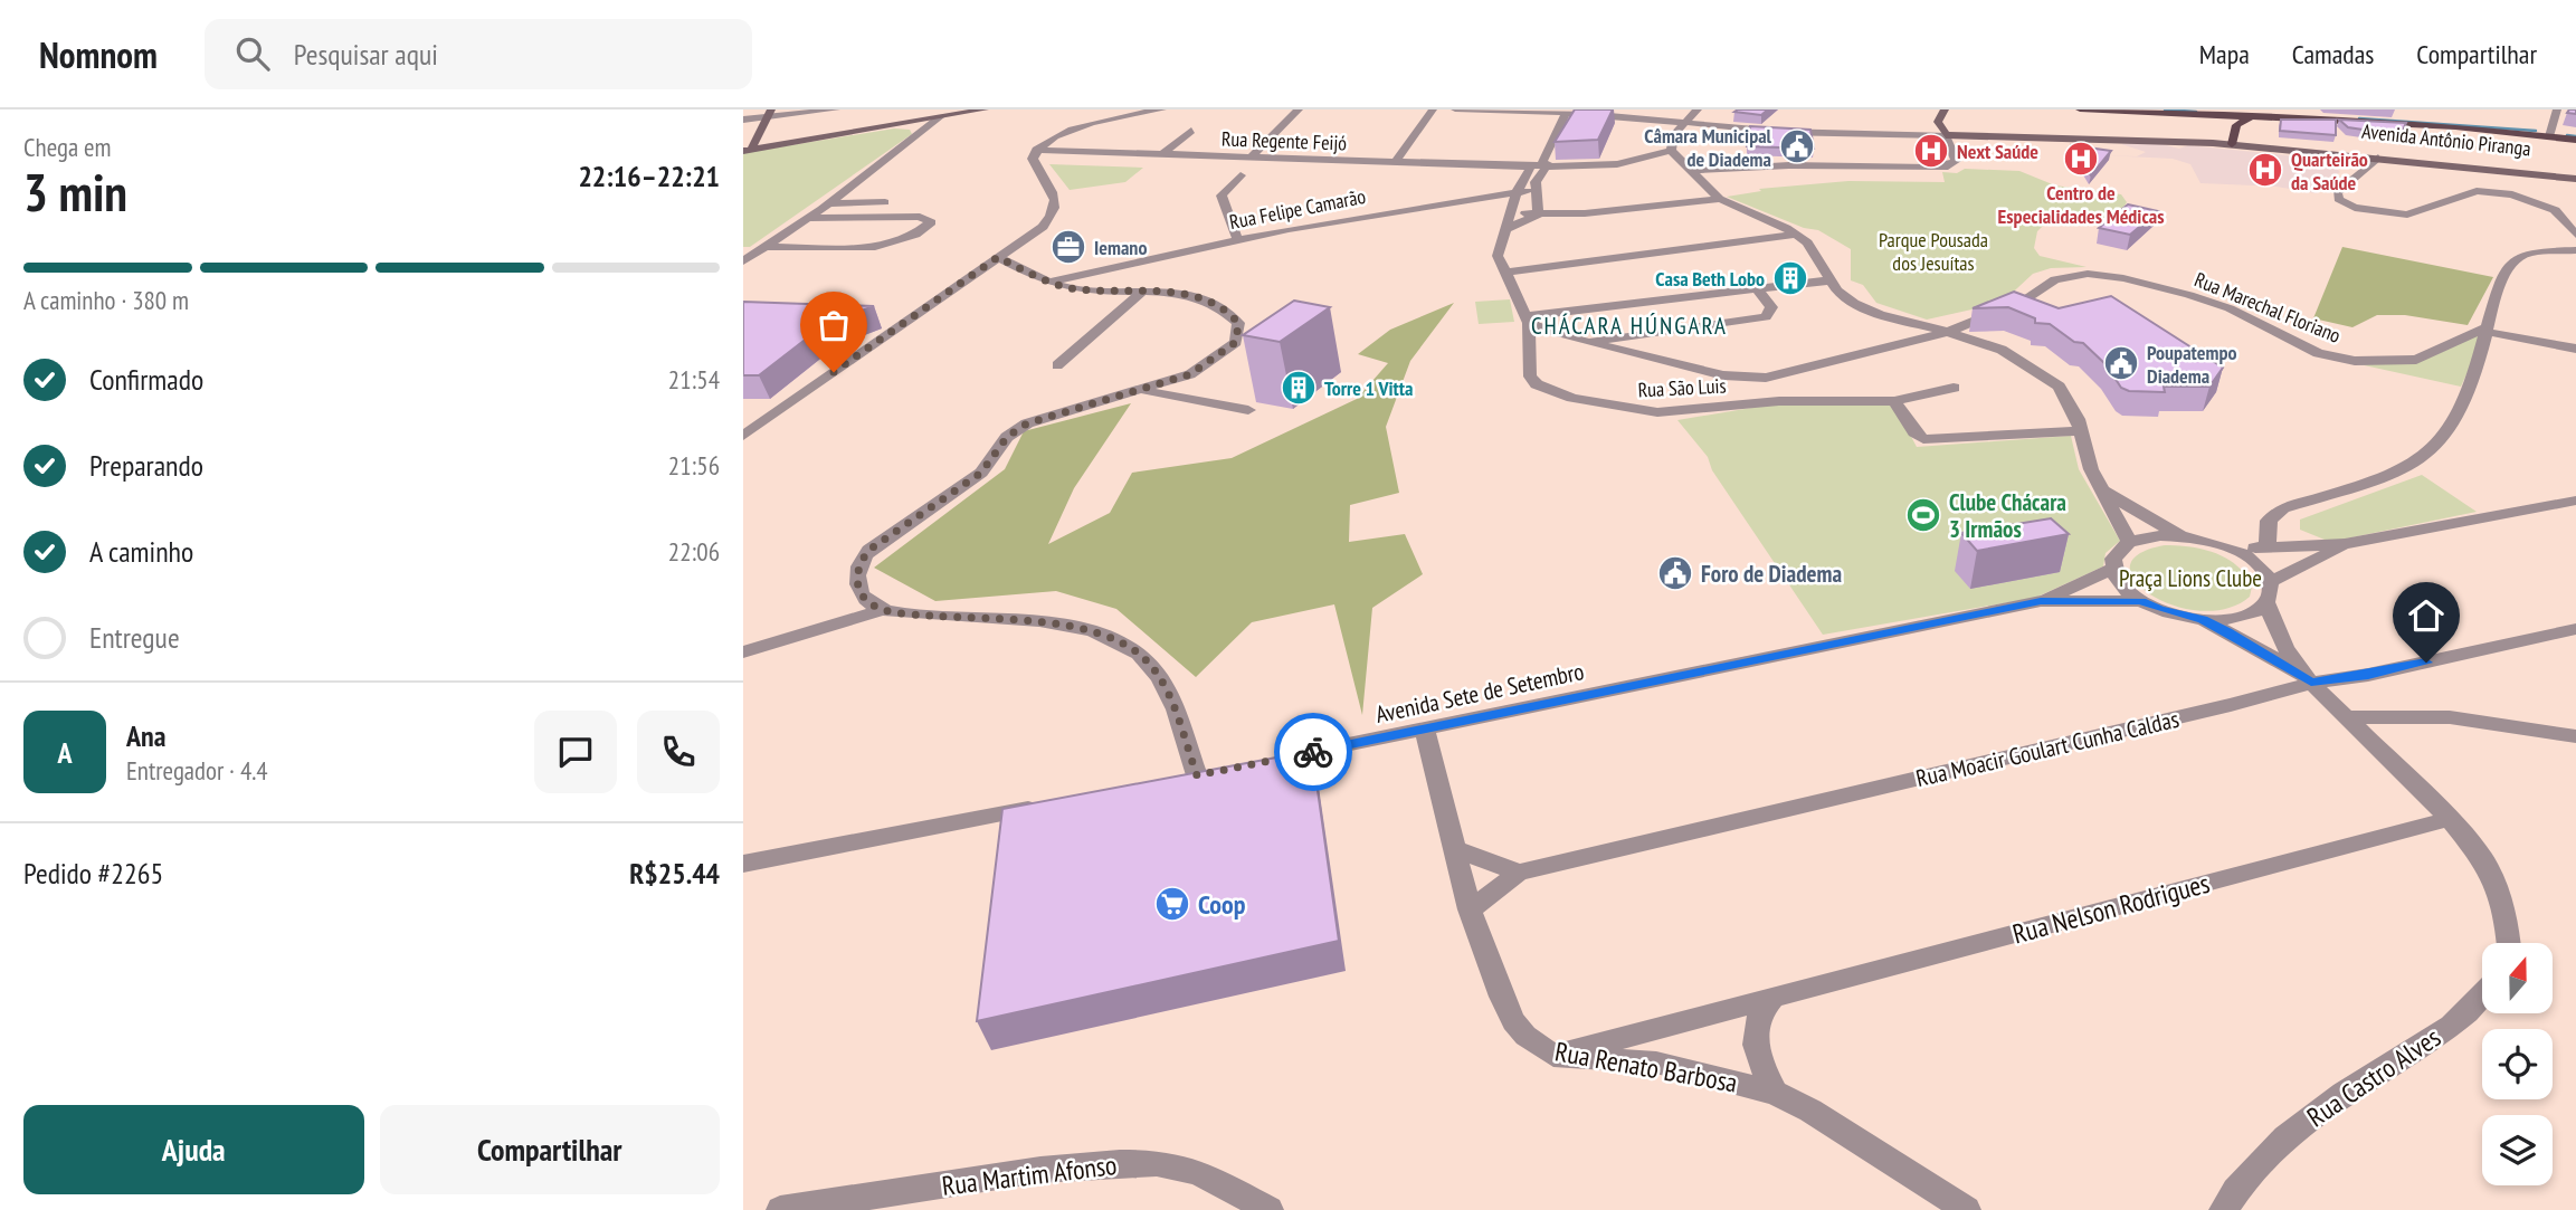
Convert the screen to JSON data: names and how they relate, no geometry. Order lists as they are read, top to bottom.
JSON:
{
  "streets": {
    "main road": ["Avenida Antônio Piranga"],
    "street": [
      "Rua Regente Feijó",
      "Rua Felipe Camarão",
      "Rua Marechal Floriano",
      "Rua São Luis",
      "Avenida Sete de Setembro",
      "Rua Moacir Goulart Cunha Caldas",
      "Rua Nelson Rodrigues",
      "Rua Renato Barbosa",
      "Rua Castro Alves",
      "Rua Martim Afonso"
    ]
  },
  "crossings": [
    ["Rua Felipe Camarão", "Rua São Luis"],
    ["Rua Marechal Floriano", "Rua São Luis"],
    ["Avenida Sete de Setembro", "Rua Renato Barbosa"],
    ["Rua Moacir Goulart Cunha Caldas", "Rua Renato Barbosa"],
    ["Rua Nelson Rodrigues", "Rua Renato Barbosa"]
  ],
  "districts": ["CHÁCARA HÚNGARA"],
  "parks": ["Parque Pousada dos Jesuítas", "Praça Lions Clube"],
  "places": {
    "public building": ["Câmara Municipal de Diadema", "Poupatempo Diadema", "Foro de Diadema"],
    "hospital": ["Next Saúde", "Centro de Especialidades Médicas", "Quarteirão da Saúde"],
    "office": ["Iemano"],
    "building": ["Casa Beth Lobo", "Torre 1 Vitta"],
    "sports": ["Clube Chácara 3 Irmãos"],
    "supermarket": ["Coop"]
  },
  "north": "top",
  "page": {
    "header": "Nomnom",
    "search": "Pesquisar aqui",
    "nav": ["Mapa", "Camadas", "Compartilhar"],
    "heading": ["3 min", "Chega em", "22:16–22:21"],
    "panel": [
      "Ana",
      "Entregador · 4.4",
      "Pedido #2265",
      "R$25.44"
    ],
    "bar": "A caminho · 380 m",
    "list": [
      ["Confirmado", "21:54"],
      ["Preparando", "21:56"],
      ["A caminho", "22:06"],
      "Entregue"
    ],
    "round": "A",
    "buttons": ["Ajuda", "Compartilhar"]
  }
}
